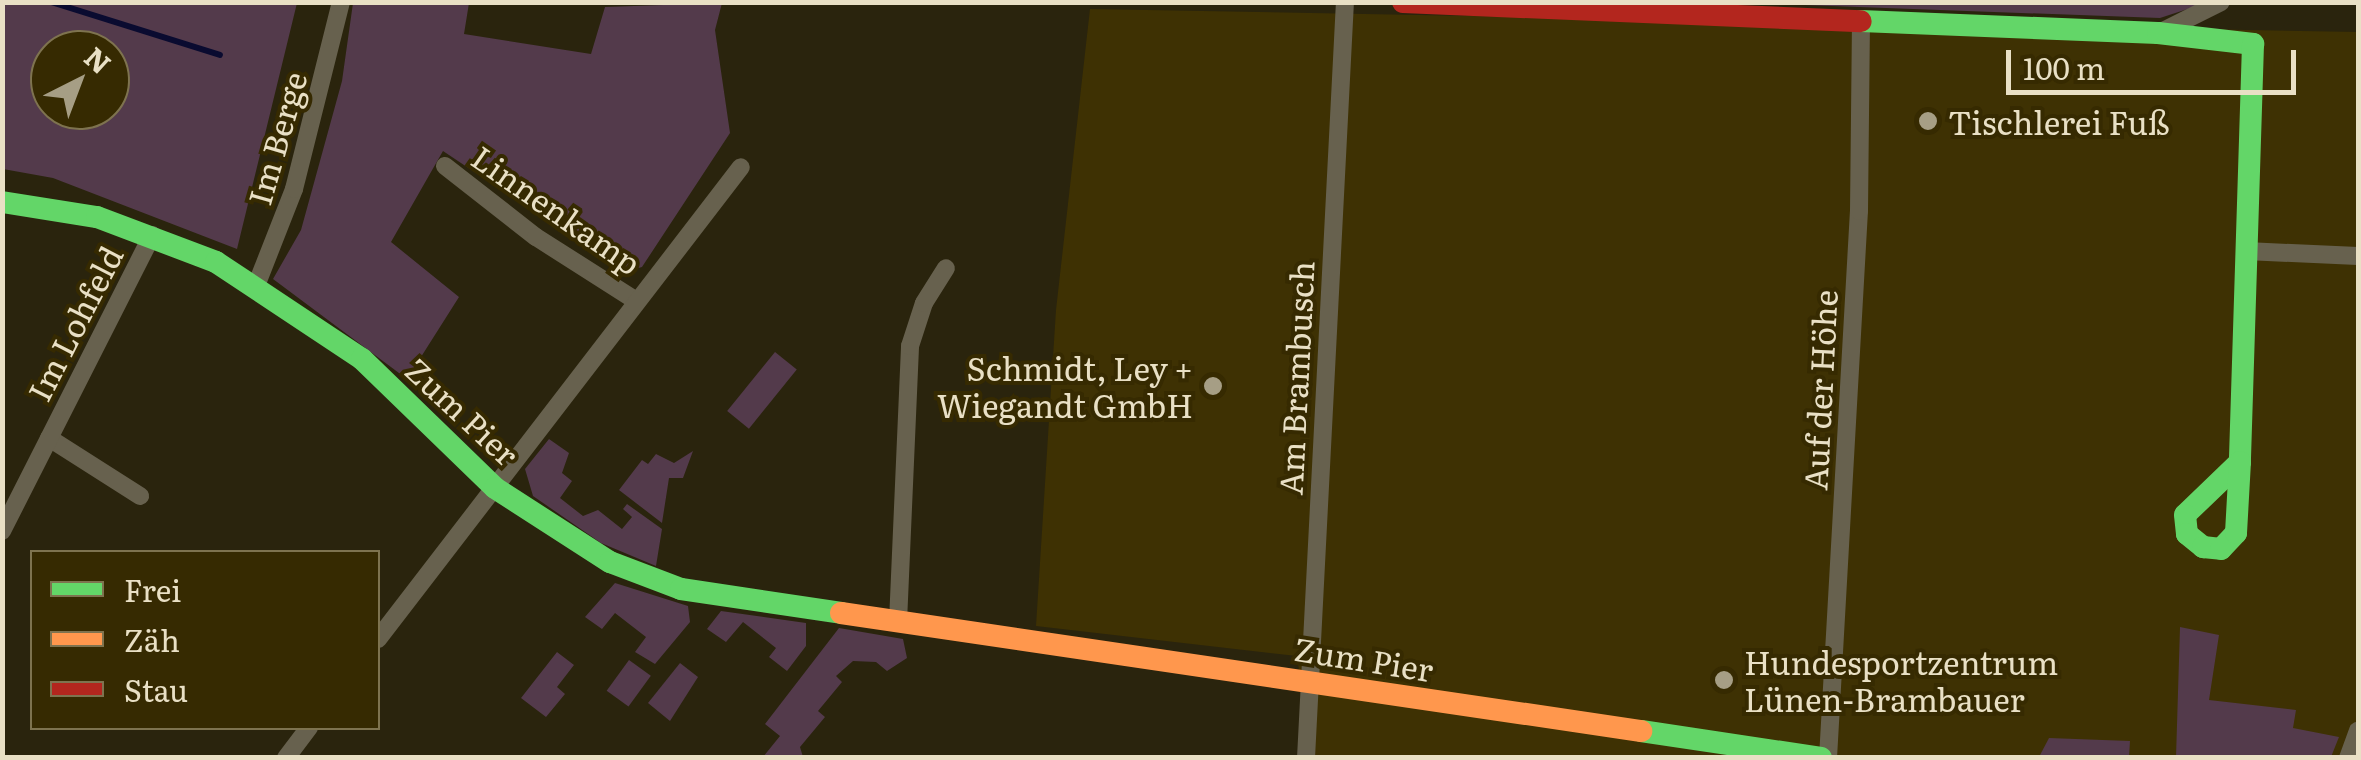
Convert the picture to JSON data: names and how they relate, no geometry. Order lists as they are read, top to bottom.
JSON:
{
  "streets": {
    "street": [
      "Im Berge",
      "Linnenkamp",
      "Im Lohfeld",
      "Am Brambusch",
      "Auf der Höhe",
      "Zum Pier"
    ]
  },
  "crossings": [
    ["Im Berge", "Zum Pier"],
    ["Linnenkamp", "Zum Pier"],
    ["Im Lohfeld", "Zum Pier"],
    ["Am Brambusch", "Zum Pier"],
    ["Auf der Höhe", "Zum Pier"]
  ],
  "places": ["Tischlerei Fuß", "Schmidt, Ley + Wiegandt GmbH", "Hundesportzentrum Lünen-Brambauer"],
  "legend": ["Frei", "Zäh", "Stau"],
  "scale_bar": "100 m",
  "north": "top right"
}
